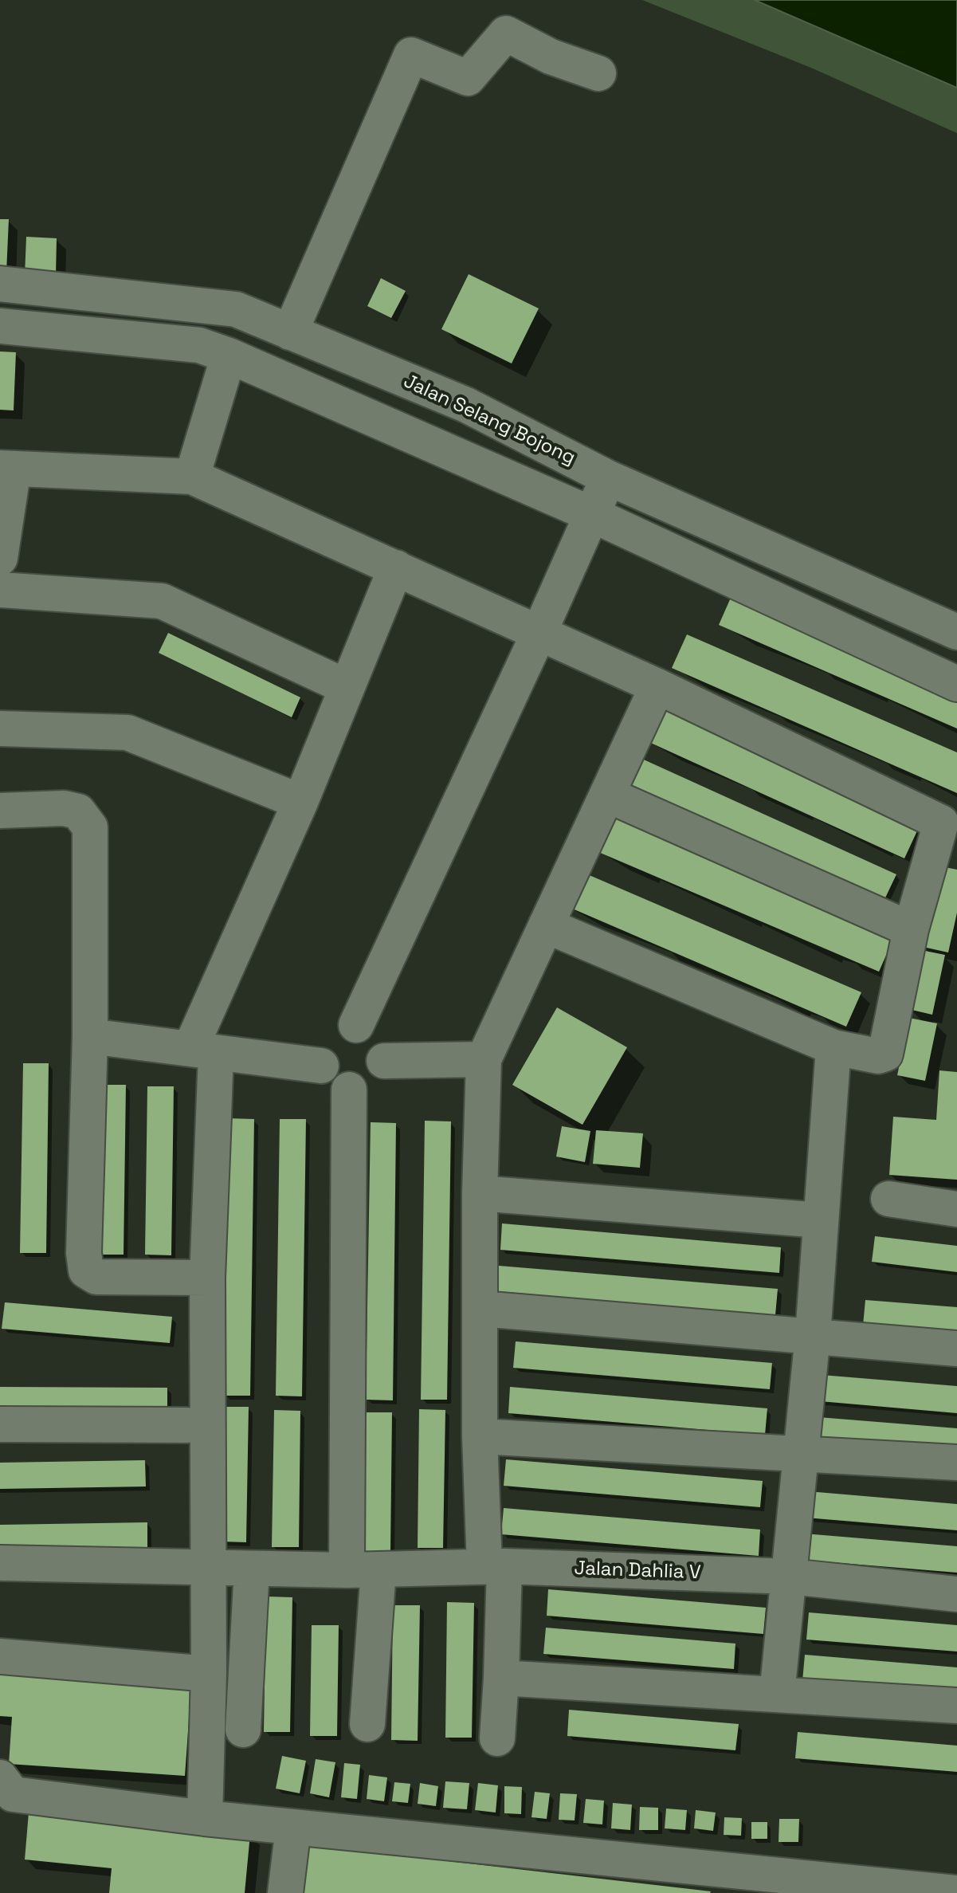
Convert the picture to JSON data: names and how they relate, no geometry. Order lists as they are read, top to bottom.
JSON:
{
  "streets": {
    "street": ["Jalan Selang Bojong", "Jalan Dahlia V"]
  }
}
